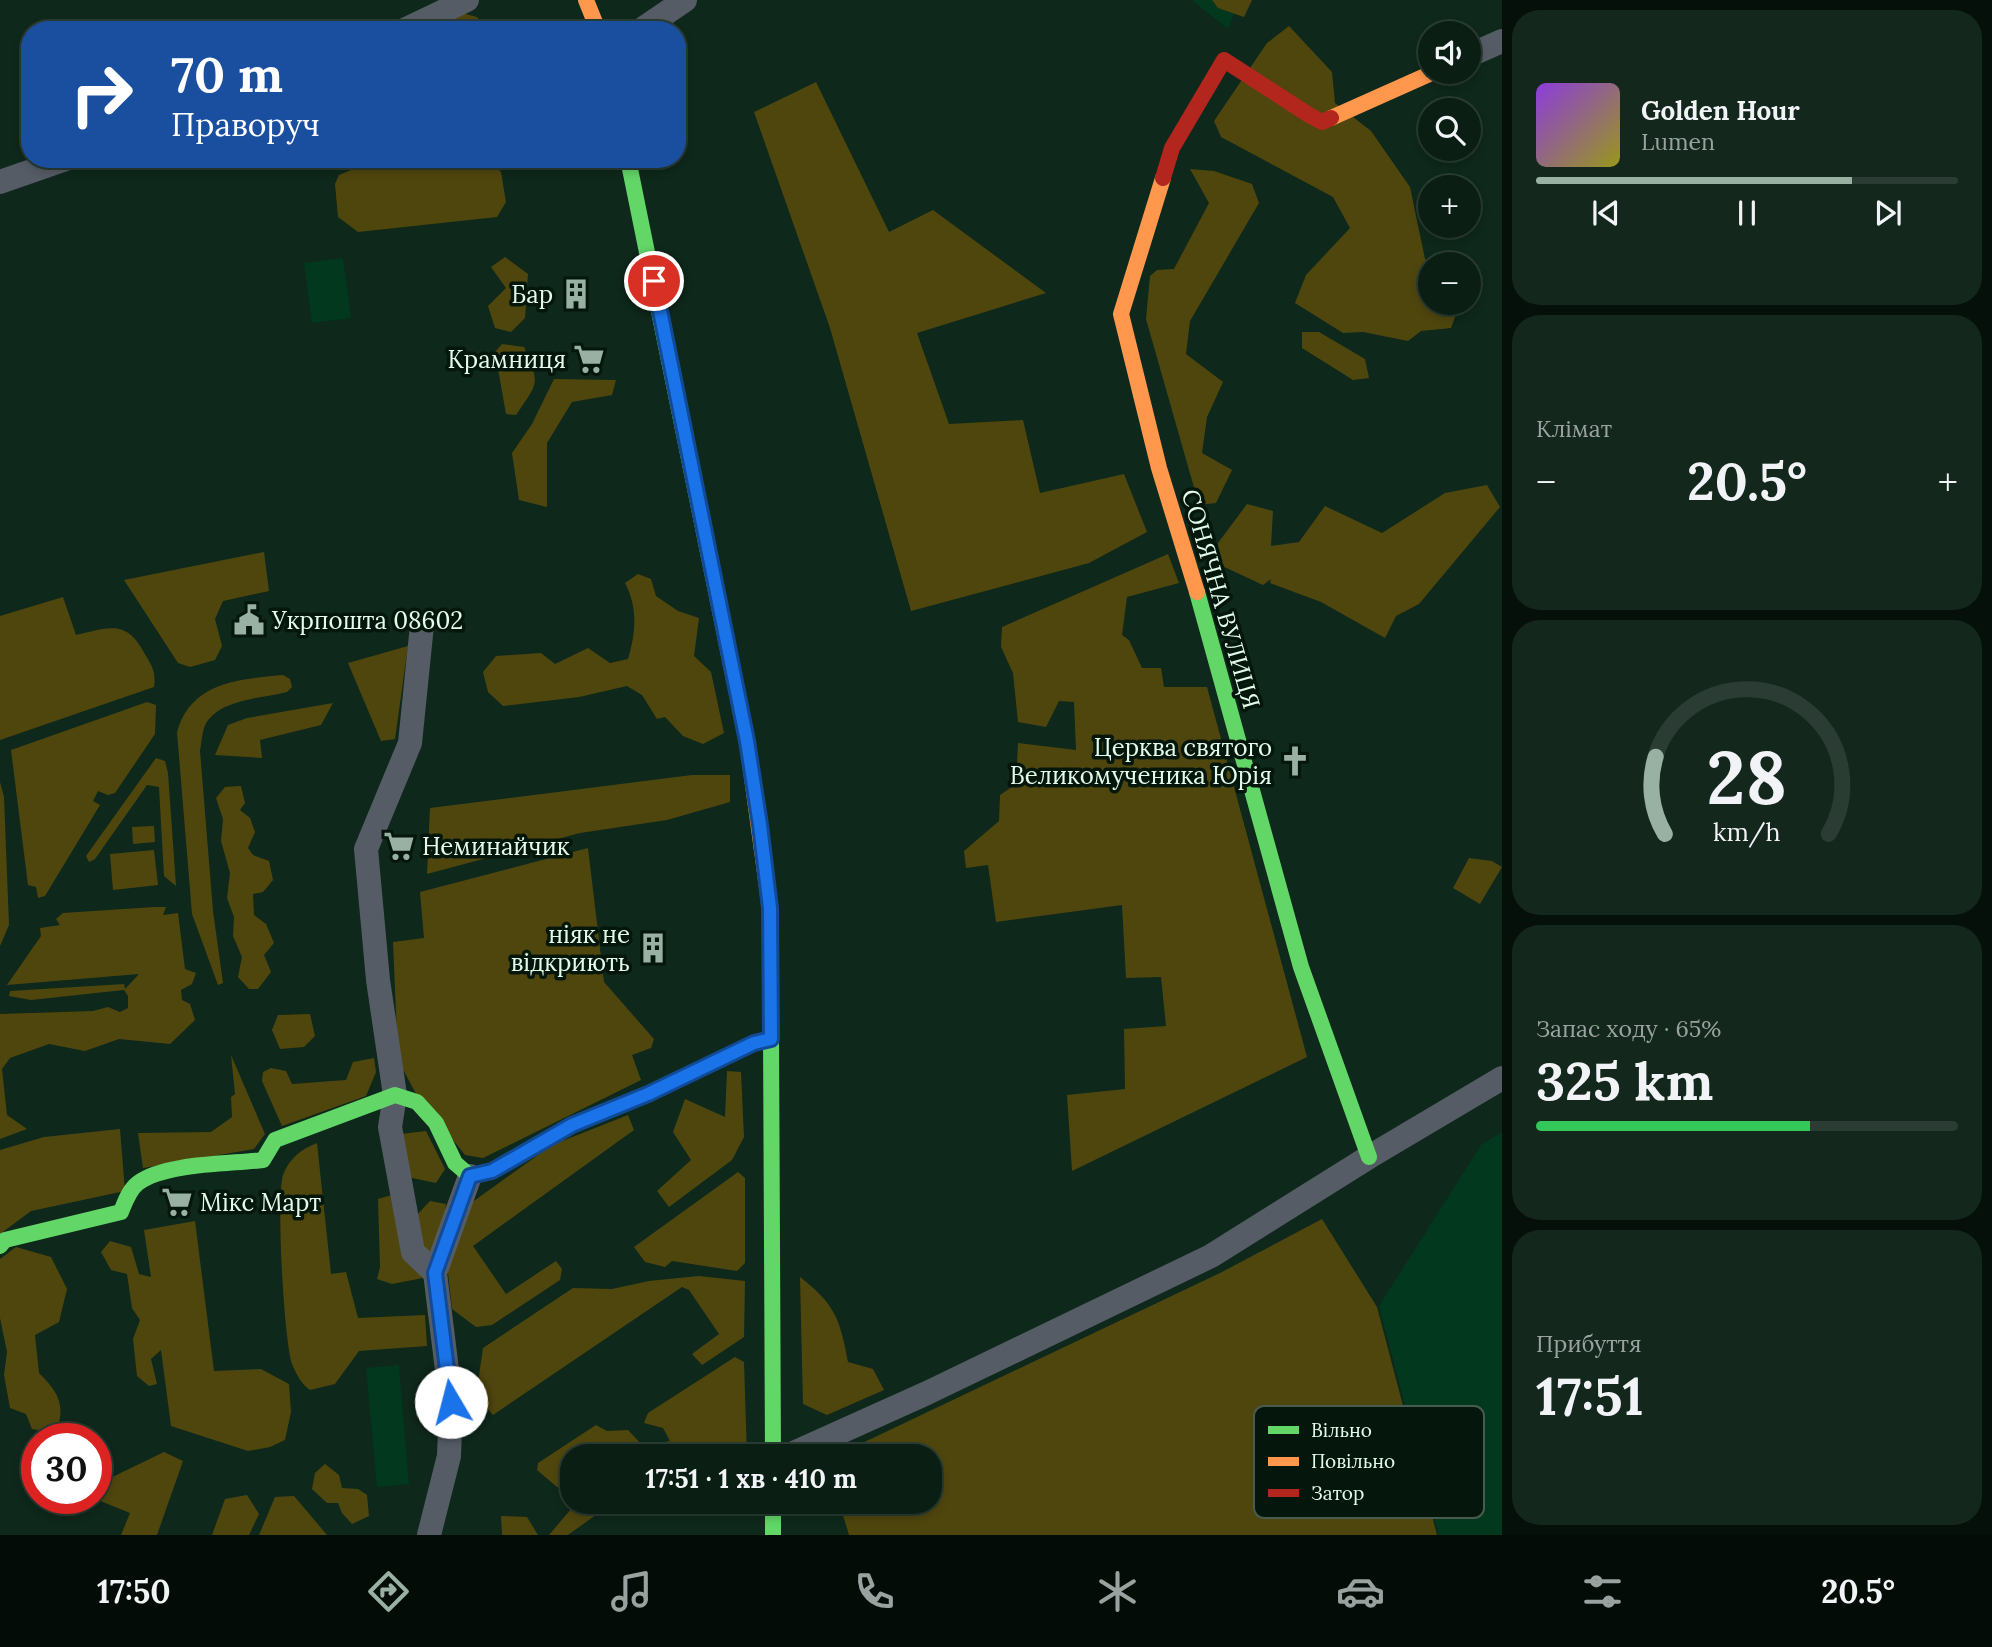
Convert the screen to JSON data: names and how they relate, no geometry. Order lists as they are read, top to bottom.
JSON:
{
  "streets": {
    "street": ["СОНЯЧНА ВУЛИЦЯ"]
  },
  "places": {
    "building": ["Бар", "ніяк не відкриють"],
    "supermarket": ["Крамниця", "Неминайчик", "Мікс Март"],
    "public building": ["Укрпошта 08602"],
    "church": ["Церква святого Великомученика Юрія"]
  },
  "legend": ["Вільно", "Повільно", "Затор"],
  "page": {
    "map_buttons": ["+", "−"],
    "turn": ["70 m", "Праворуч"],
    "song": ["Golden Hour", "Lumen"],
    "tile": [
      "Клімат",
      ["Запас ходу · 65%", "325 km"],
      ["Прибуття", "17:51"]
    ],
    "heat": ["−", "20.5°", "+"],
    "limit": "30",
    "trip": "17:51 · 1 хв · 410 m",
    "tabs": ["17:50", "20.5°"],
    "gauge": ["28", "km/h"]
  }
}
